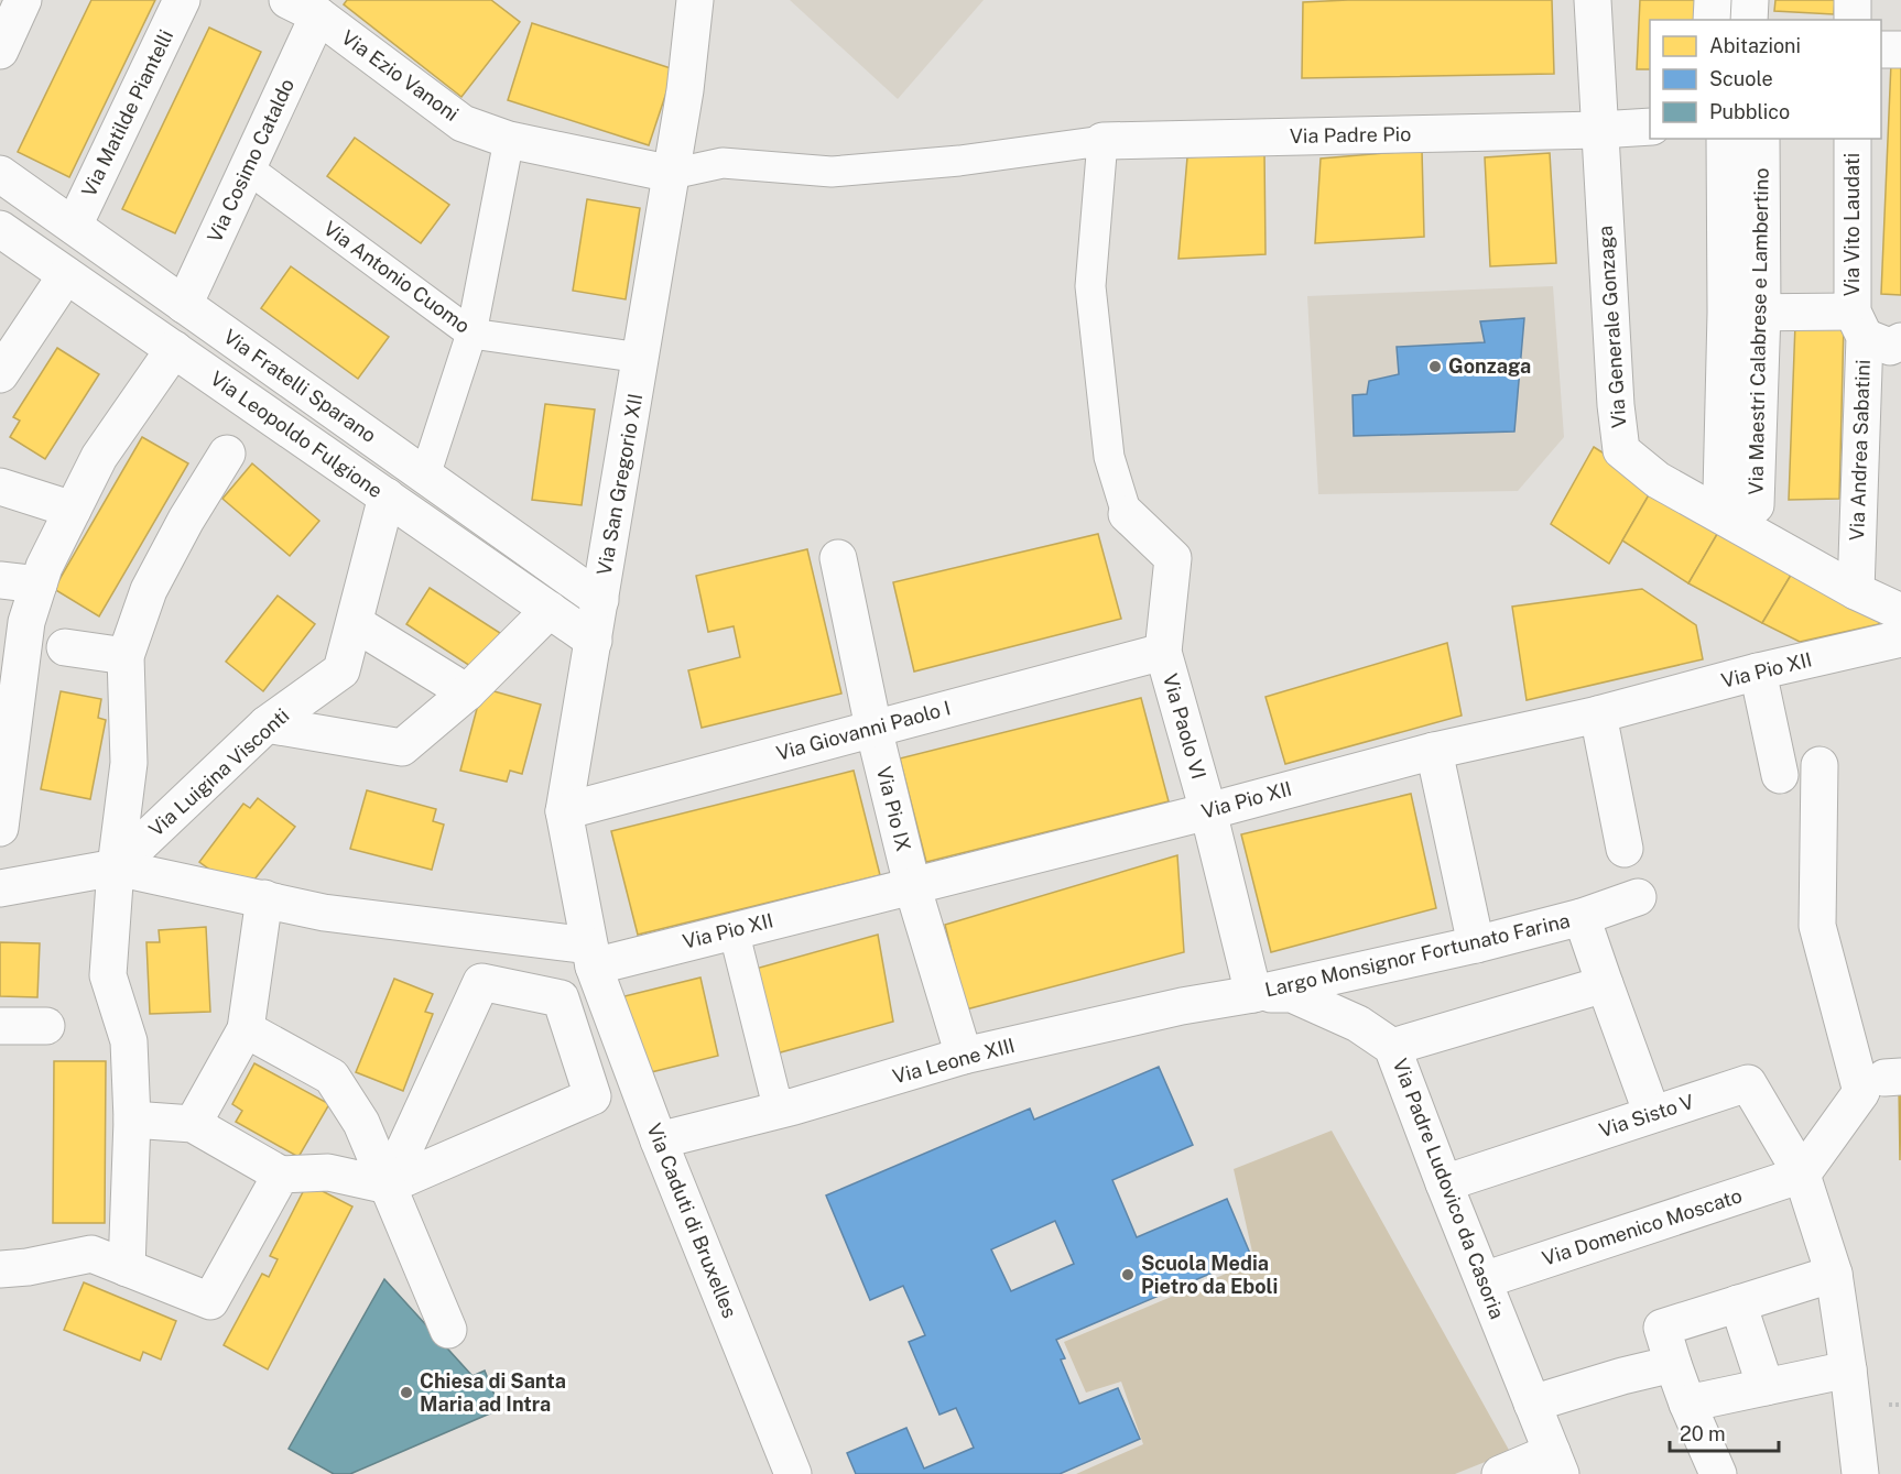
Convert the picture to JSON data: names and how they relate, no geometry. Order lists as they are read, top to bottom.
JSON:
{
  "streets": {
    "street": [
      "Via Ezio Vanoni",
      "Via Matilde Piantelli",
      "Via Padre Pio",
      "Via Cosimo Cataldo",
      "Via Vito Laudati",
      "Via Antonio Cuomo",
      "Via Generale Gonzaga",
      "Via Maestri Calabrese e Lambertino",
      "Via Fratelli Sparano",
      "Via Leopoldo Fulgione",
      "Via Andrea Sabatini",
      "Via San Gregorio XII",
      "Via Pio XII",
      "Via Paolo VI",
      "Via Giovanni Paolo I",
      "Via Luigina Visconti",
      "Via Pio IX",
      "Largo Monsignor Fortunato Farina",
      "Via Leone XIII",
      "Via Sisto V",
      "Via Padre Ludovico da Casoria",
      "Via Caduti di Bruxelles",
      "Via Domenico Moscato"
    ]
  },
  "crossings": [
    ["Via Ezio Vanoni", "Via Cosimo Cataldo"],
    ["Via Ezio Vanoni", "Via San Gregorio XII"],
    ["Via Matilde Piantelli", "Via Fratelli Sparano"],
    ["Via Padre Pio", "Via Generale Gonzaga"],
    ["Via Cosimo Cataldo", "Via Antonio Cuomo"],
    ["Via Cosimo Cataldo", "Via Fratelli Sparano"],
    ["Via Vito Laudati", "Via Andrea Sabatini"],
    ["Via Antonio Cuomo", "Via San Gregorio XII"],
    ["Via Generale Gonzaga", "Via Maestri Calabrese e Lambertino"],
    ["Via Generale Gonzaga", "Via Andrea Sabatini"],
    ["Via Fratelli Sparano", "Via San Gregorio XII"],
    ["Via Leopoldo Fulgione", "Via San Gregorio XII"],
    ["Via Leopoldo Fulgione", "Via Luigina Visconti"],
    ["Via San Gregorio XII", "Via Pio XII"],
    ["Via San Gregorio XII", "Via Giovanni Paolo I"],
    ["Via San Gregorio XII", "Via Caduti di Bruxelles"],
    ["Via Pio XII", "Via Paolo VI"],
    ["Via Pio XII", "Via Pio IX"],
    ["Via Pio XII", "Via Caduti di Bruxelles"],
    ["Via Paolo VI", "Via Giovanni Paolo I"],
    ["Via Paolo VI", "Largo Monsignor Fortunato Farina"],
    ["Via Paolo VI", "Via Leone XIII"],
    ["Via Paolo VI", "Via Padre Ludovico da Casoria"],
    ["Via Giovanni Paolo I", "Via Pio IX"],
    ["Via Pio IX", "Via Leone XIII"],
    ["Largo Monsignor Fortunato Farina", "Via Leone XIII"],
    ["Largo Monsignor Fortunato Farina", "Via Sisto V"],
    ["Largo Monsignor Fortunato Farina", "Via Padre Ludovico da Casoria"],
    ["Via Leone XIII", "Via Padre Ludovico da Casoria"],
    ["Via Leone XIII", "Via Caduti di Bruxelles"],
    ["Via Sisto V", "Via Padre Ludovico da Casoria"],
    ["Via Sisto V", "Via Domenico Moscato"],
    ["Via Padre Ludovico da Casoria", "Via Domenico Moscato"]
  ],
  "places": ["Gonzaga", "Scuola Media Pietro da Eboli", "Chiesa di Santa Maria ad Intra"],
  "legend": ["Abitazioni", "Scuole", "Pubblico"],
  "scale_bar": "20 m"
}
